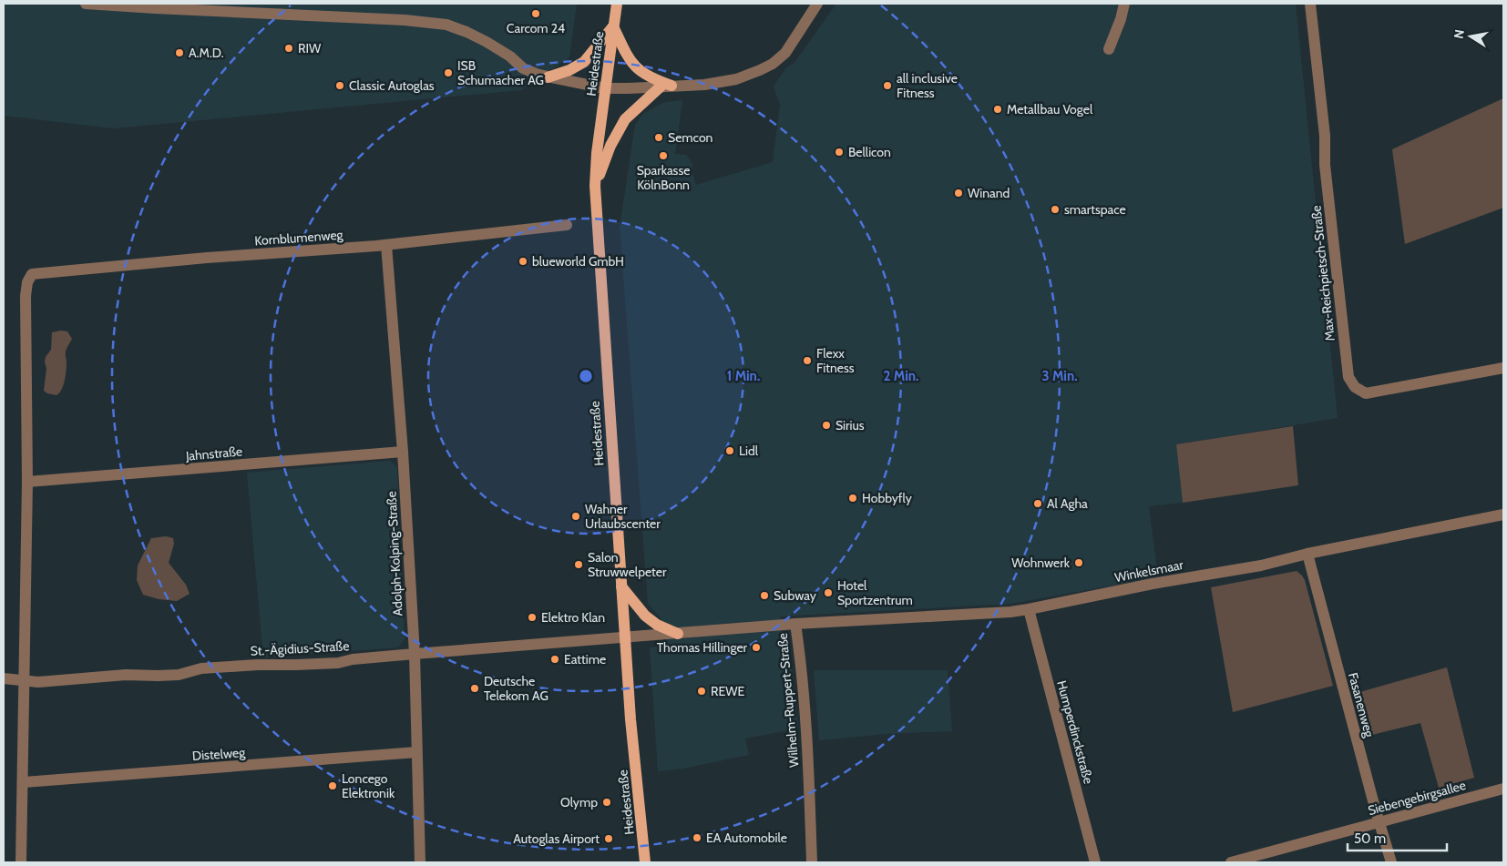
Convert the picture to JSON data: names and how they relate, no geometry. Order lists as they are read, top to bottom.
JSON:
{
  "streets": {
    "main road": ["Heidestraße"],
    "street": [
      "Kornblumenweg",
      "Max-Reichpietsch-Straße",
      "Jahnstraße",
      "Adolph-Kolping-Straße",
      "Winkelsmaar",
      "St.-Ägidius-Straße",
      "Wilhelm-Ruppert-Straße",
      "Fasanenweg",
      "Humperdinckstraße",
      "Distelweg",
      "Siebengebirgsallee"
    ]
  },
  "crossings": [
    ["Heidestraße", "St.-Ägidius-Straße"],
    ["Heidestraße", "Wilhelm-Ruppert-Straße"],
    ["Kornblumenweg", "Jahnstraße"],
    ["Kornblumenweg", "Adolph-Kolping-Straße"],
    ["Jahnstraße", "Adolph-Kolping-Straße"],
    ["Adolph-Kolping-Straße", "St.-Ägidius-Straße"],
    ["Adolph-Kolping-Straße", "Distelweg"],
    ["Winkelsmaar", "Wilhelm-Ruppert-Straße"],
    ["Winkelsmaar", "Fasanenweg"],
    ["Winkelsmaar", "Humperdinckstraße"],
    ["St.-Ägidius-Straße", "Wilhelm-Ruppert-Straße"],
    ["Fasanenweg", "Siebengebirgsallee"]
  ],
  "places": [
    "Carcom 24",
    "RIW",
    "A.M.D.",
    "ISB Schumacher AG",
    "Classic Autoglas",
    "all inclusive Fitness",
    "Metallbau Vogel",
    "Semcon",
    "Bellicon",
    "Sparkasse KölnBonn",
    "Winand",
    "smartspace",
    "blueworld GmbH",
    "Flexx Fitness",
    "Sirius",
    "Lidl",
    "Hobbyfly",
    "Al Agha",
    "Wahner Urlaubscenter",
    "Wohnwerk",
    "Salon Struwwelpeter",
    "Hotel Sportzentrum",
    "Subway",
    "Elektro Klan",
    "Thomas Hillinger",
    "Eattime",
    "Deutsche Telekom AG",
    "REWE",
    "Loncego Elektronik",
    "Olymp",
    "EA Automobile",
    "Autoglas Airport"
  ],
  "scale_bar": "50 m",
  "north": "left",
  "rings": ["1 Min.", "2 Min.", "3 Min."]
}
